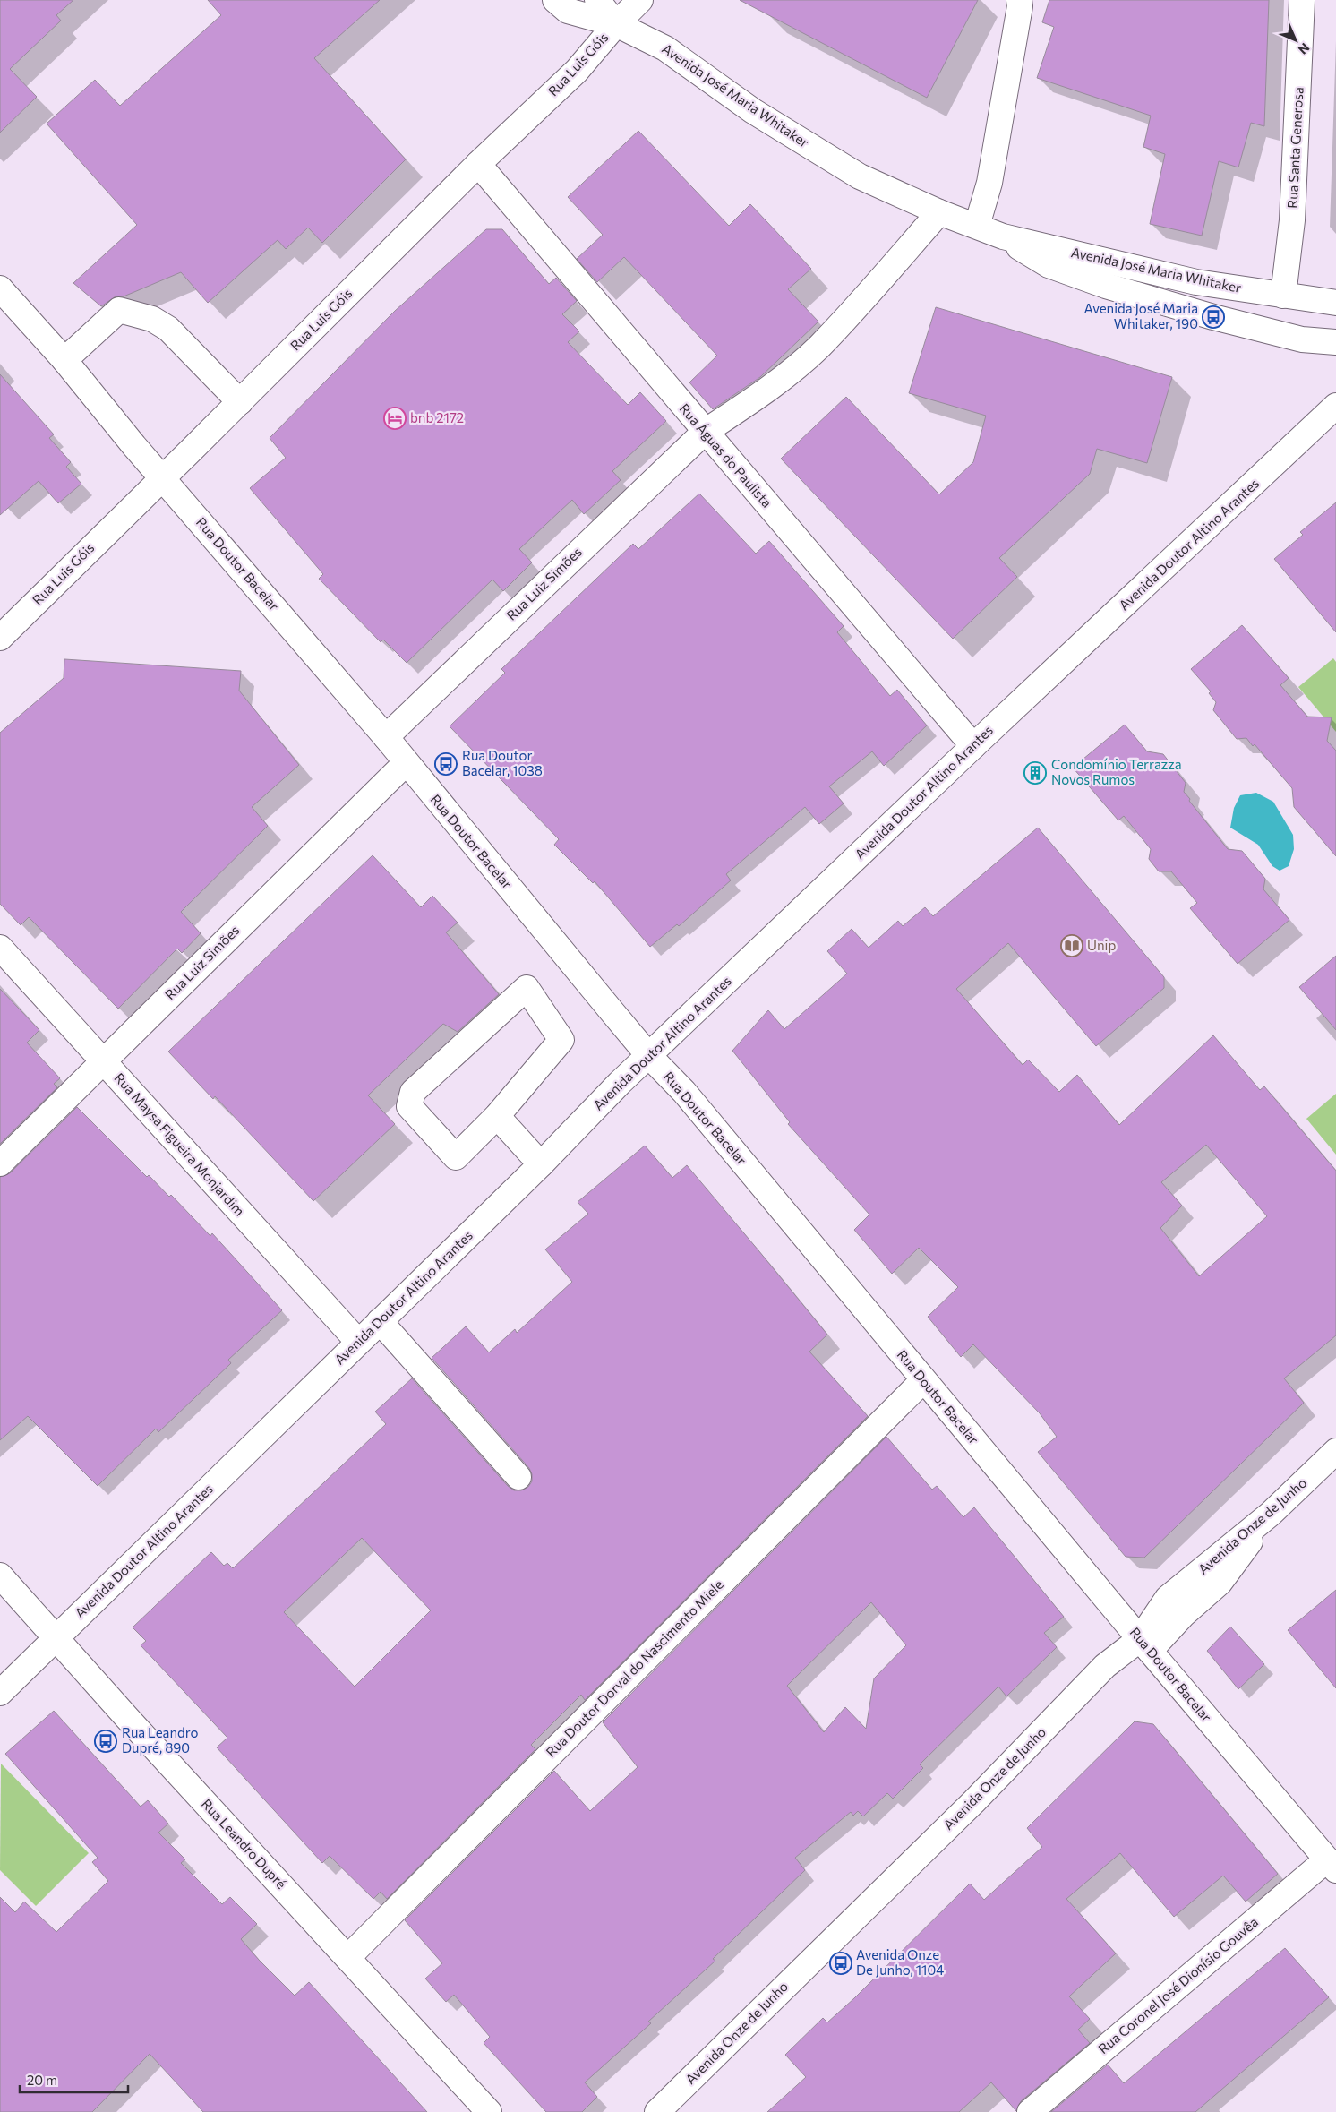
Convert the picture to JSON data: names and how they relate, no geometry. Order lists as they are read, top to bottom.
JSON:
{
  "streets": {
    "street": [
      "Rua Luis Góis",
      "Avenida José Maria Whitaker",
      "Rua Santa Generosa",
      "Rua Águas do Paulista",
      "Avenida Doutor Altino Arantes",
      "Rua Doutor Bacelar",
      "Rua Luiz Simões",
      "Rua Maysa Figueira Monjardim",
      "Avenida Onze de Junho",
      "Rua Doutor Dorval do Nascimento Miele",
      "Rua Leandro Dupré",
      "Rua Coronel José Dionísio Gouvêa"
    ]
  },
  "crossings": [
    ["Rua Luis Góis", "Avenida José Maria Whitaker"],
    ["Rua Luis Góis", "Rua Águas do Paulista"],
    ["Rua Luis Góis", "Rua Doutor Bacelar"],
    ["Avenida José Maria Whitaker", "Rua Santa Generosa"],
    ["Avenida José Maria Whitaker", "Rua Luiz Simões"],
    ["Rua Águas do Paulista", "Avenida Doutor Altino Arantes"],
    ["Rua Águas do Paulista", "Rua Luiz Simões"],
    ["Avenida Doutor Altino Arantes", "Rua Doutor Bacelar"],
    ["Avenida Doutor Altino Arantes", "Rua Maysa Figueira Monjardim"],
    ["Avenida Doutor Altino Arantes", "Rua Leandro Dupré"],
    ["Rua Doutor Bacelar", "Rua Luiz Simões"],
    ["Rua Doutor Bacelar", "Avenida Onze de Junho"],
    ["Rua Doutor Bacelar", "Rua Doutor Dorval do Nascimento Miele"],
    ["Rua Doutor Bacelar", "Rua Coronel José Dionísio Gouvêa"],
    ["Rua Luiz Simões", "Rua Maysa Figueira Monjardim"],
    ["Rua Doutor Dorval do Nascimento Miele", "Rua Leandro Dupré"]
  ],
  "places": {
    "bus stop": [
      "Avenida José Maria Whitaker, 190",
      "Rua Doutor Bacelar, 1038",
      "Rua Leandro Dupré, 890",
      "Avenida Onze De Junho, 1104"
    ],
    "hotel": ["bnb 2172"],
    "building": ["Condomínio Terrazza Novos Rumos"],
    "library": ["Unip"]
  },
  "scale_bar": "20 m",
  "north": "bottom right"
}
